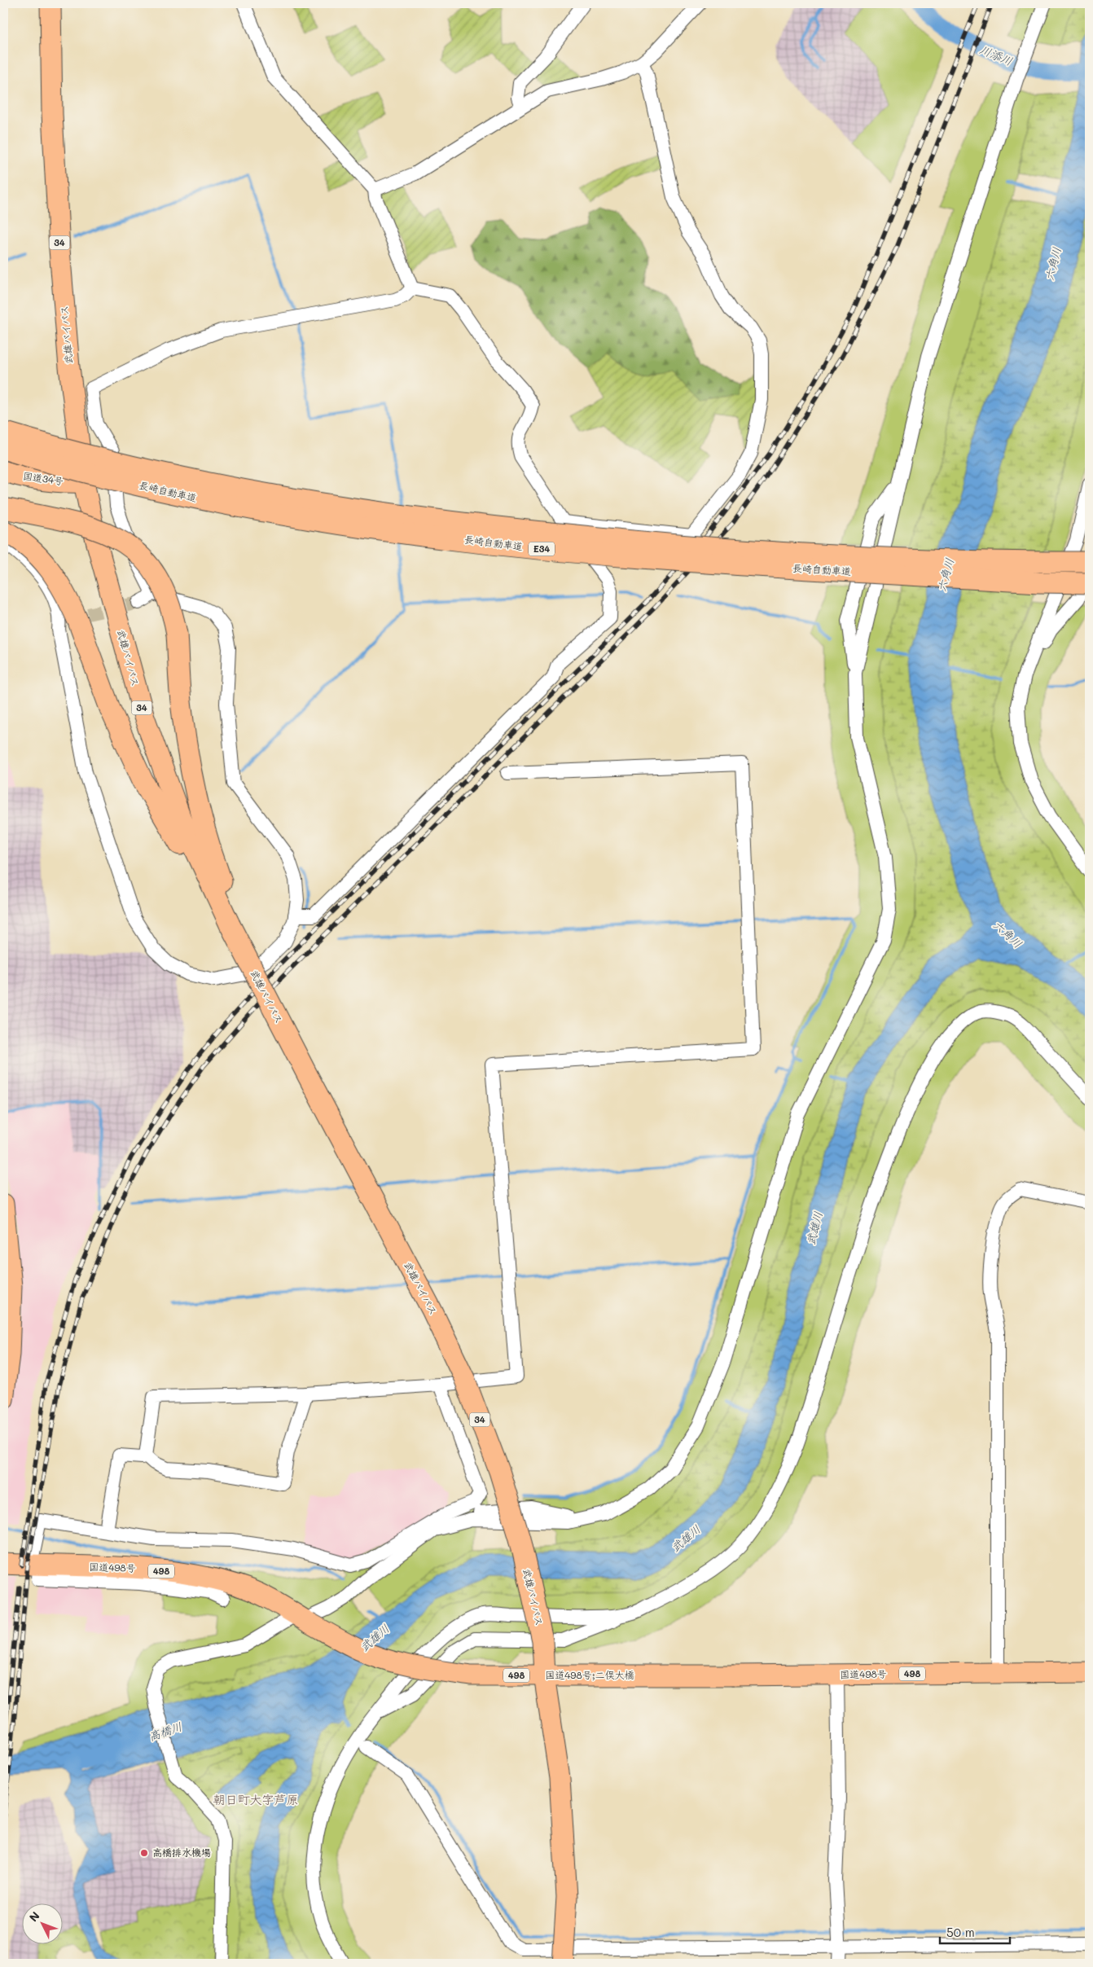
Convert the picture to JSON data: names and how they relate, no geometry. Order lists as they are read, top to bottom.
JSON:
{
  "streets": {
    "highway": [
      "34",
      "武雄バイパス",
      "国道34号",
      "長崎自動車道",
      "E34",
      "国道498号",
      "498",
      "国道498号;二俣大橋"
    ]
  },
  "crossings": [
    ["武雄バイパス", "国道34号"],
    ["武雄バイパス", "国道498号;二俣大橋"],
    ["国道498号", "国道498号;二俣大橋"]
  ],
  "districts": ["朝日町大字芦原"],
  "water": [
    "川添川",
    "六角川",
    "武雄川",
    "高橋川"
  ],
  "places": ["高橋排水機場"],
  "scale_bar": "50 m",
  "north": "top left"
}
